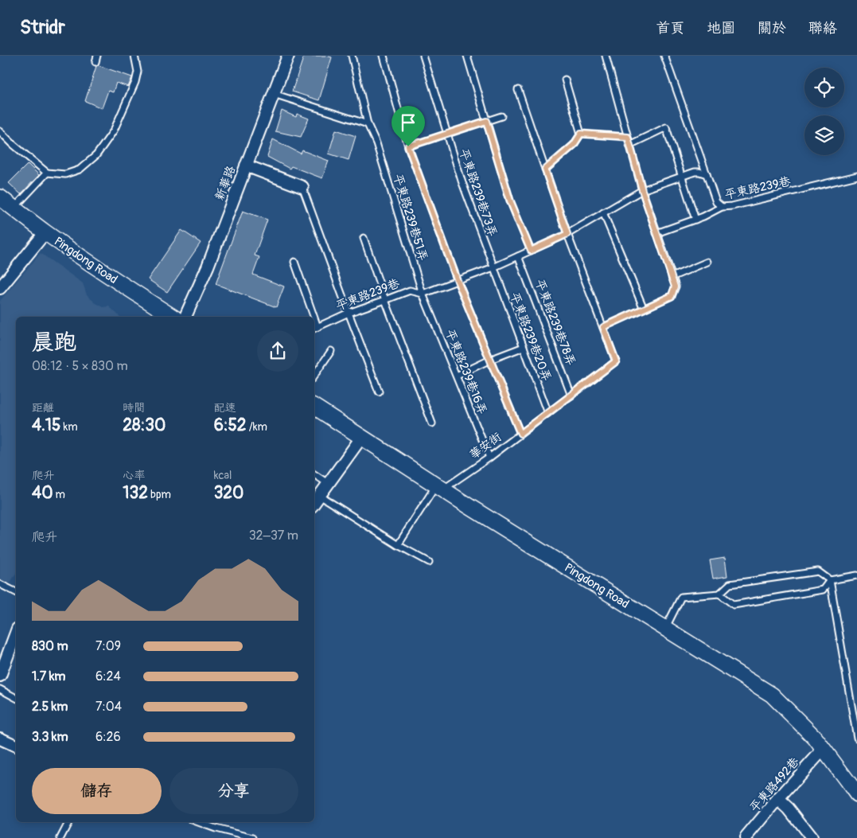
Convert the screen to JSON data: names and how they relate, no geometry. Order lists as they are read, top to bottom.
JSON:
{
  "streets": {
    "street": ["新華路", "Pingdong Road", "平東路492巷"],
    "lane": [
      "平東路239巷",
      "平東路239巷73弄",
      "平東路239巷51弄",
      "平東路239巷78弄",
      "平東路239巷20弄",
      "平東路239巷16弄",
      "華安街"
    ]
  },
  "crossings": [
    ["平東路239巷", "平東路239巷73弄"],
    ["平東路239巷", "平東路239巷51弄"],
    ["平東路239巷", "平東路239巷78弄"],
    ["平東路239巷", "平東路239巷20弄"],
    ["平東路239巷", "平東路239巷16弄"],
    ["平東路239巷73弄", "平東路239巷20弄"],
    ["平東路239巷51弄", "平東路239巷16弄"],
    ["Pingdong Road", "華安街"],
    ["Pingdong Road", "平東路492巷"],
    ["平東路239巷78弄", "華安街"],
    ["平東路239巷20弄", "華安街"],
    ["平東路239巷16弄", "華安街"]
  ],
  "page": {
    "header": "Stridr",
    "nav": [
      "首頁",
      "地圖",
      "關於",
      "聯絡"
    ],
    "heading": ["晨跑", "08:12 · 5 × 830 m"],
    "stats": [
      ["距離", "4.15 km"],
      ["時間", "28:30"],
      ["配速", "6:52 /km"],
      ["爬升", "40 m"],
      ["心率", "132 bpm"],
      ["kcal", "320"]
    ],
    "chart": ["爬升", "32–37 m"],
    "list": [
      {
        "name": "830 m",
        "note": "7:09"
      },
      {
        "name": "1.7 km",
        "note": "6:24"
      },
      {
        "name": "2.5 km",
        "note": "7:04"
      },
      {
        "name": "3.3 km",
        "note": "6:26"
      }
    ],
    "buttons": ["儲存", "分享"]
  }
}
